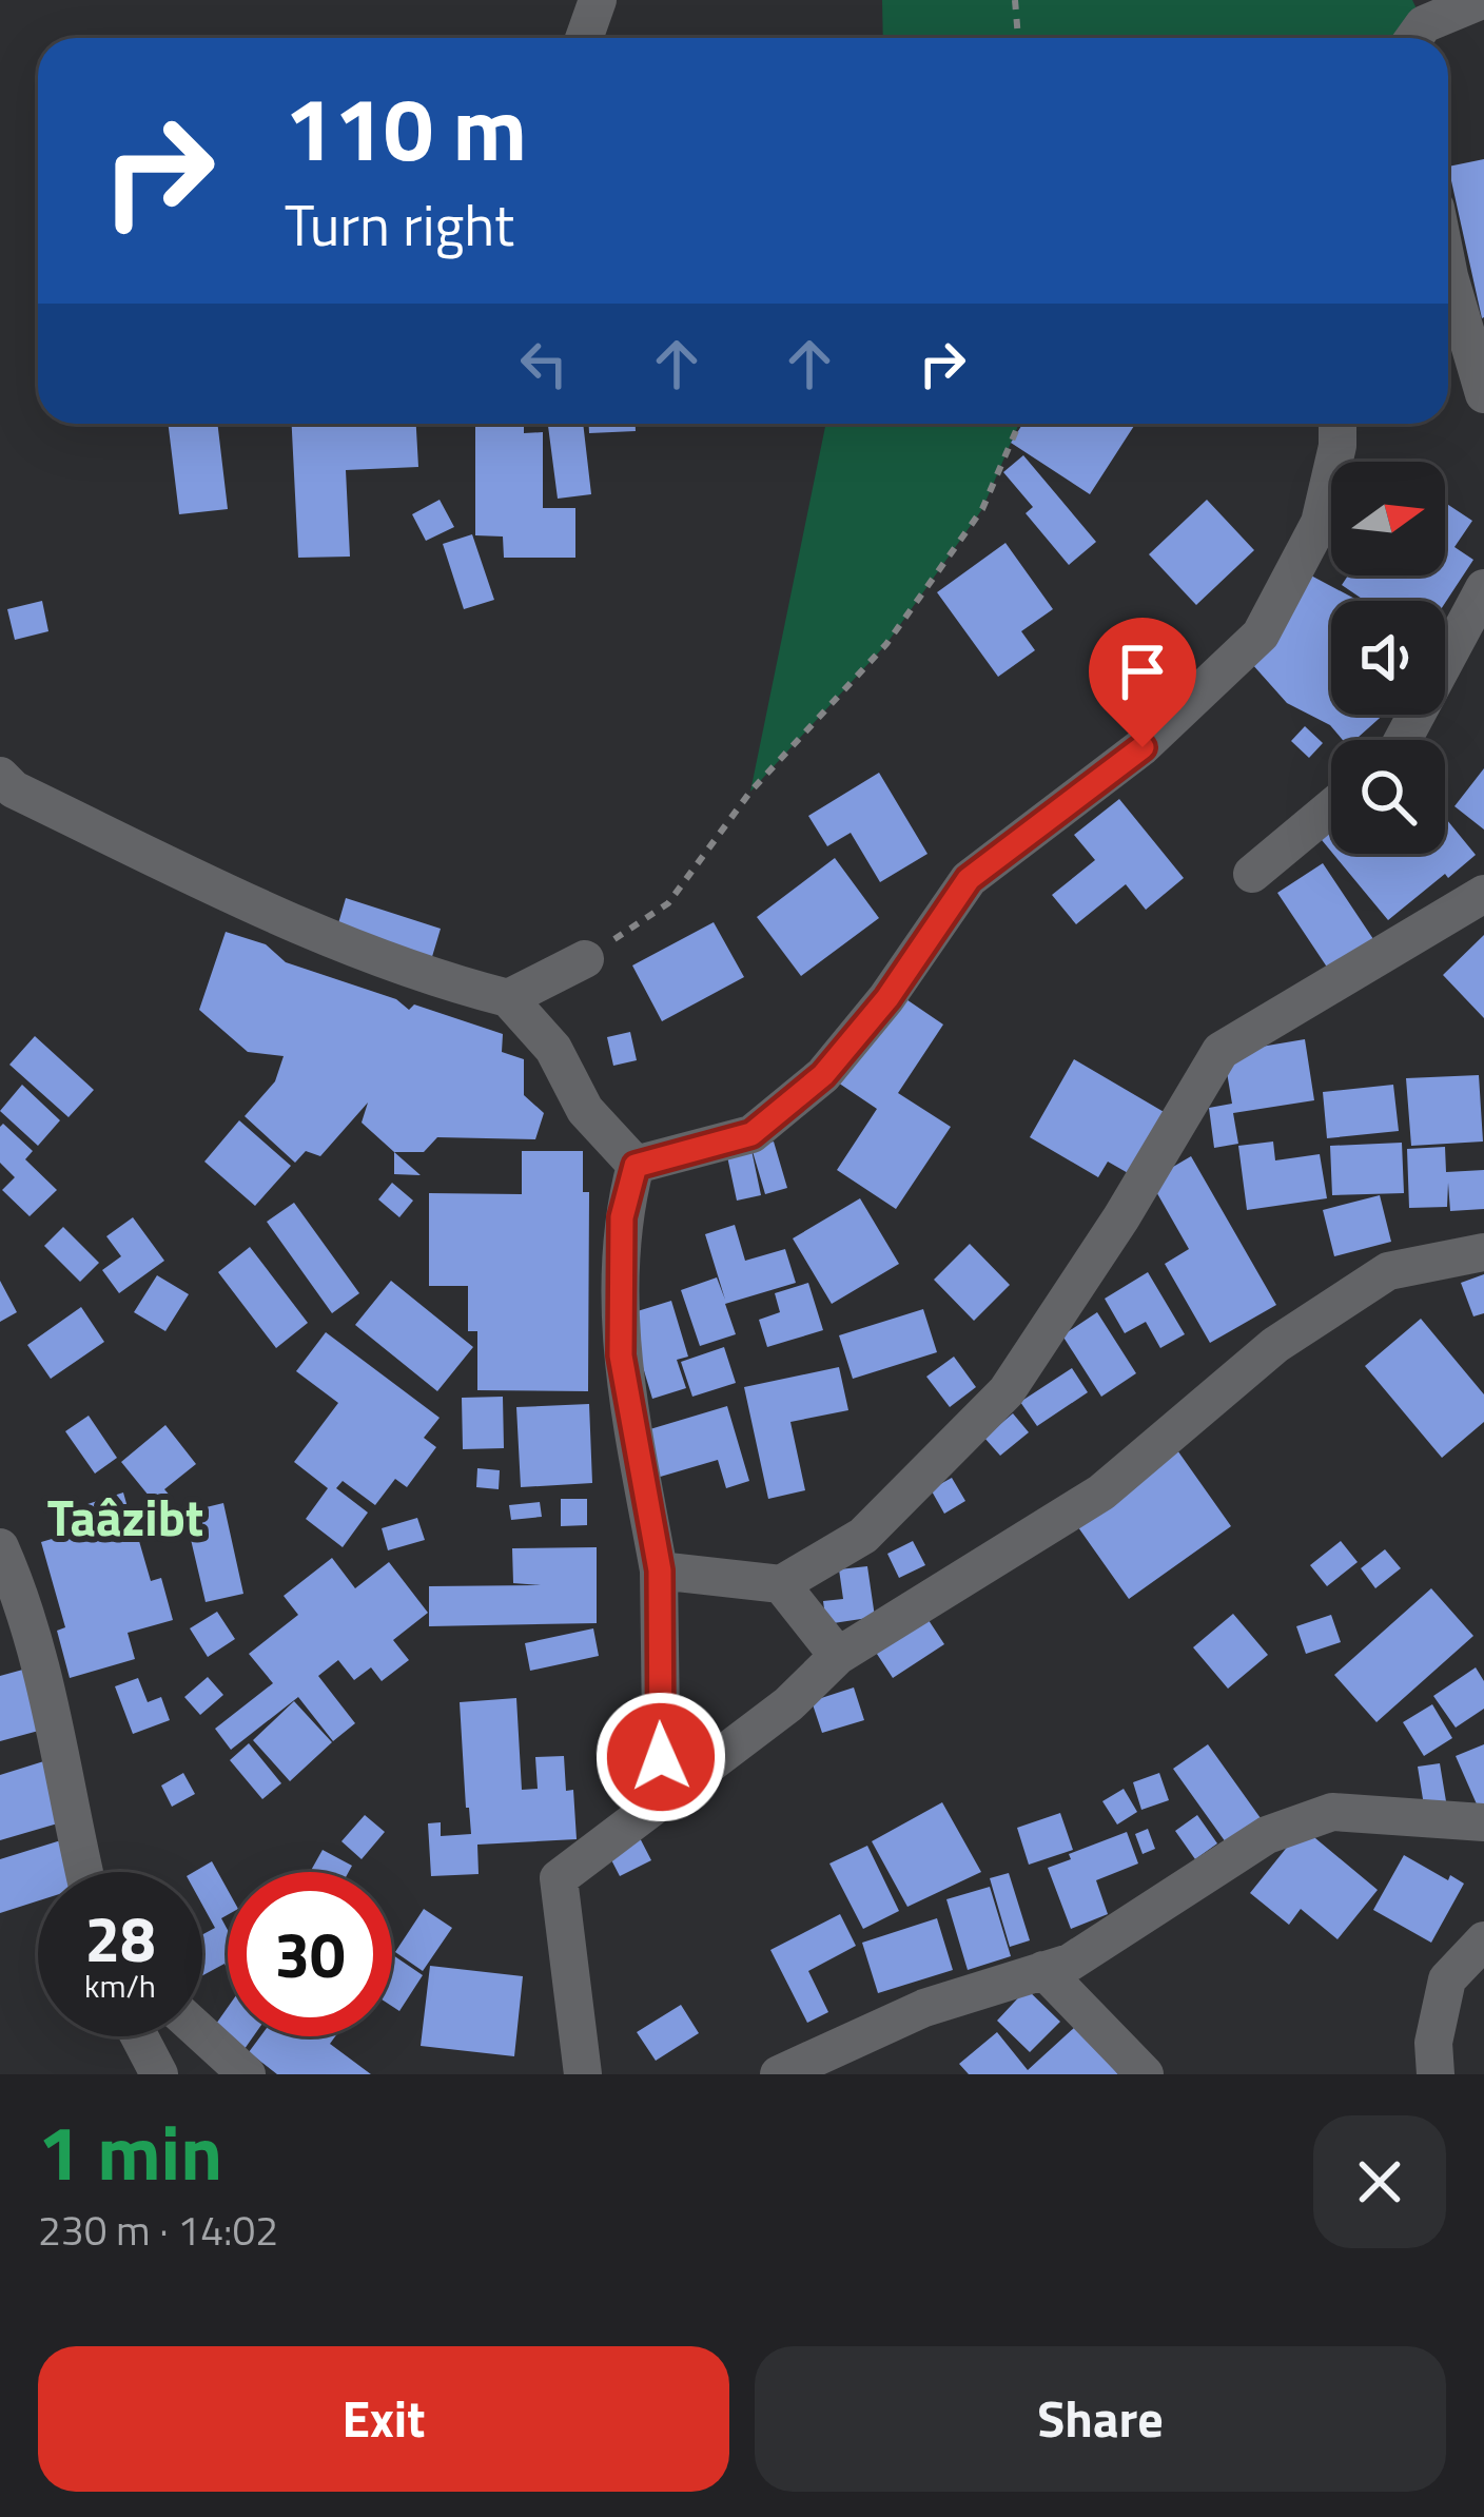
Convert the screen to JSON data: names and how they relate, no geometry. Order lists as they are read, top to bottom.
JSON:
{
  "districts": ["Taâzibt"],
  "north": "right",
  "page": {
    "turn": ["110 m", "Turn right"],
    "speed": "28 km/h",
    "limit": "30",
    "heading": ["1 min", "230 m · 14:02"],
    "buttons": ["Exit", "Share"]
  }
}
